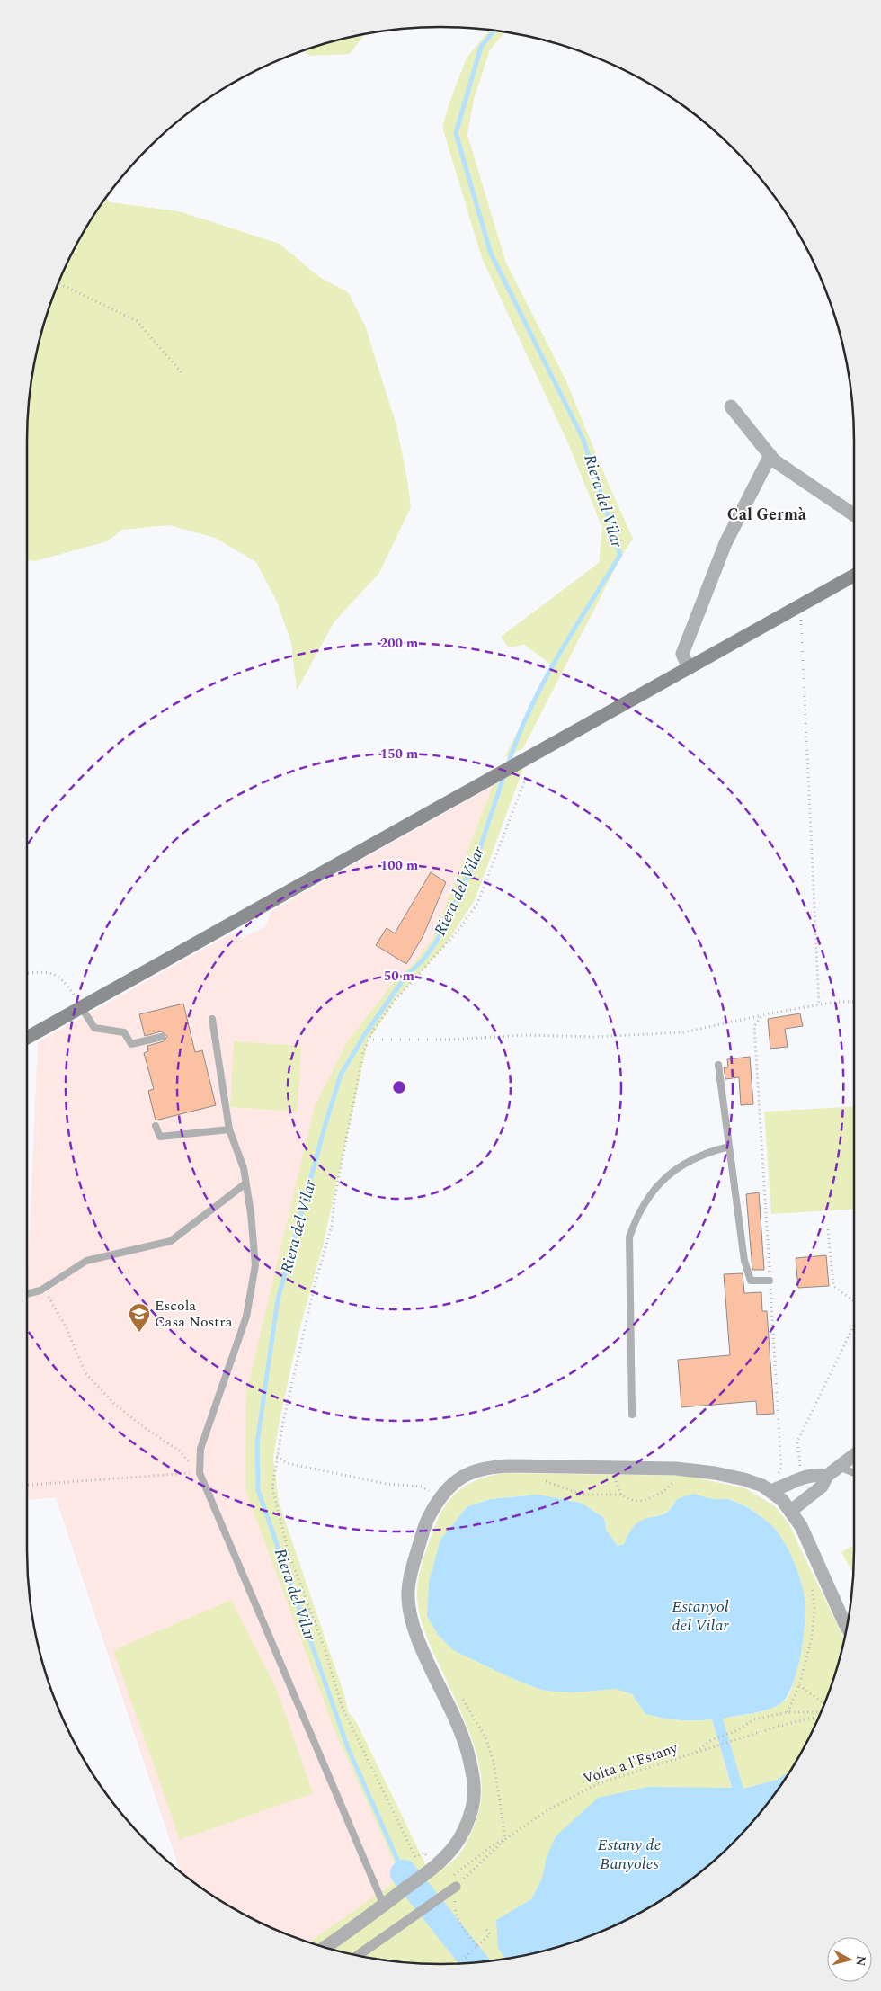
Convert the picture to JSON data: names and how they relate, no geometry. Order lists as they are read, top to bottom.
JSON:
{
  "streets": {
    "path": ["Volta a l'Estany"]
  },
  "districts": ["Cal Germà"],
  "water": ["Riera del Vilar", "Estanyol del Vilar", "Estany de Banyoles"],
  "places": {
    "school or university": ["Escola Casa Nostra"]
  },
  "north": "right",
  "rings": [
    "200 m",
    "150 m",
    "100 m",
    "50 m"
  ]
}
